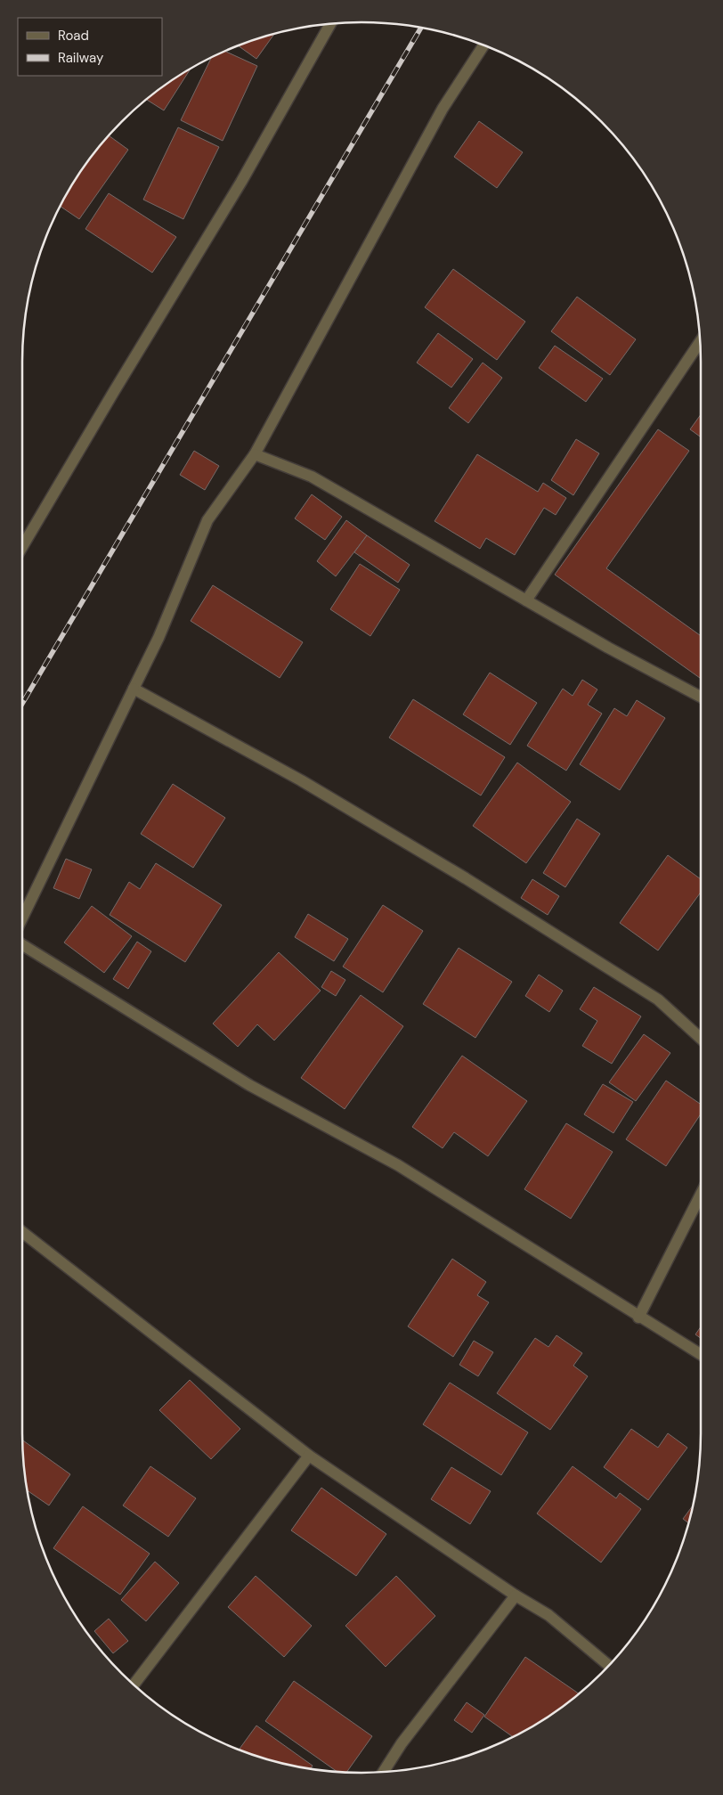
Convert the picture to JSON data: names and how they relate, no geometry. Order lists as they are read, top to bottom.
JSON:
{
  "legend": ["Road", "Railway"]
}
